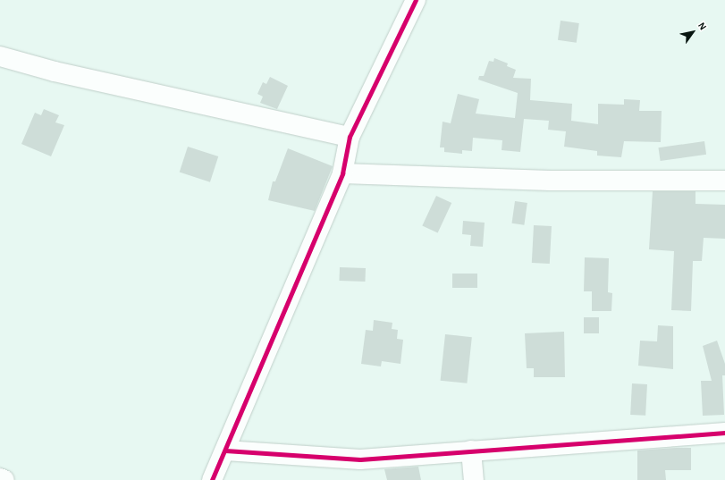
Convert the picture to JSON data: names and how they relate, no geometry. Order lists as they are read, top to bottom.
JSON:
{
  "north": "top right"
}
